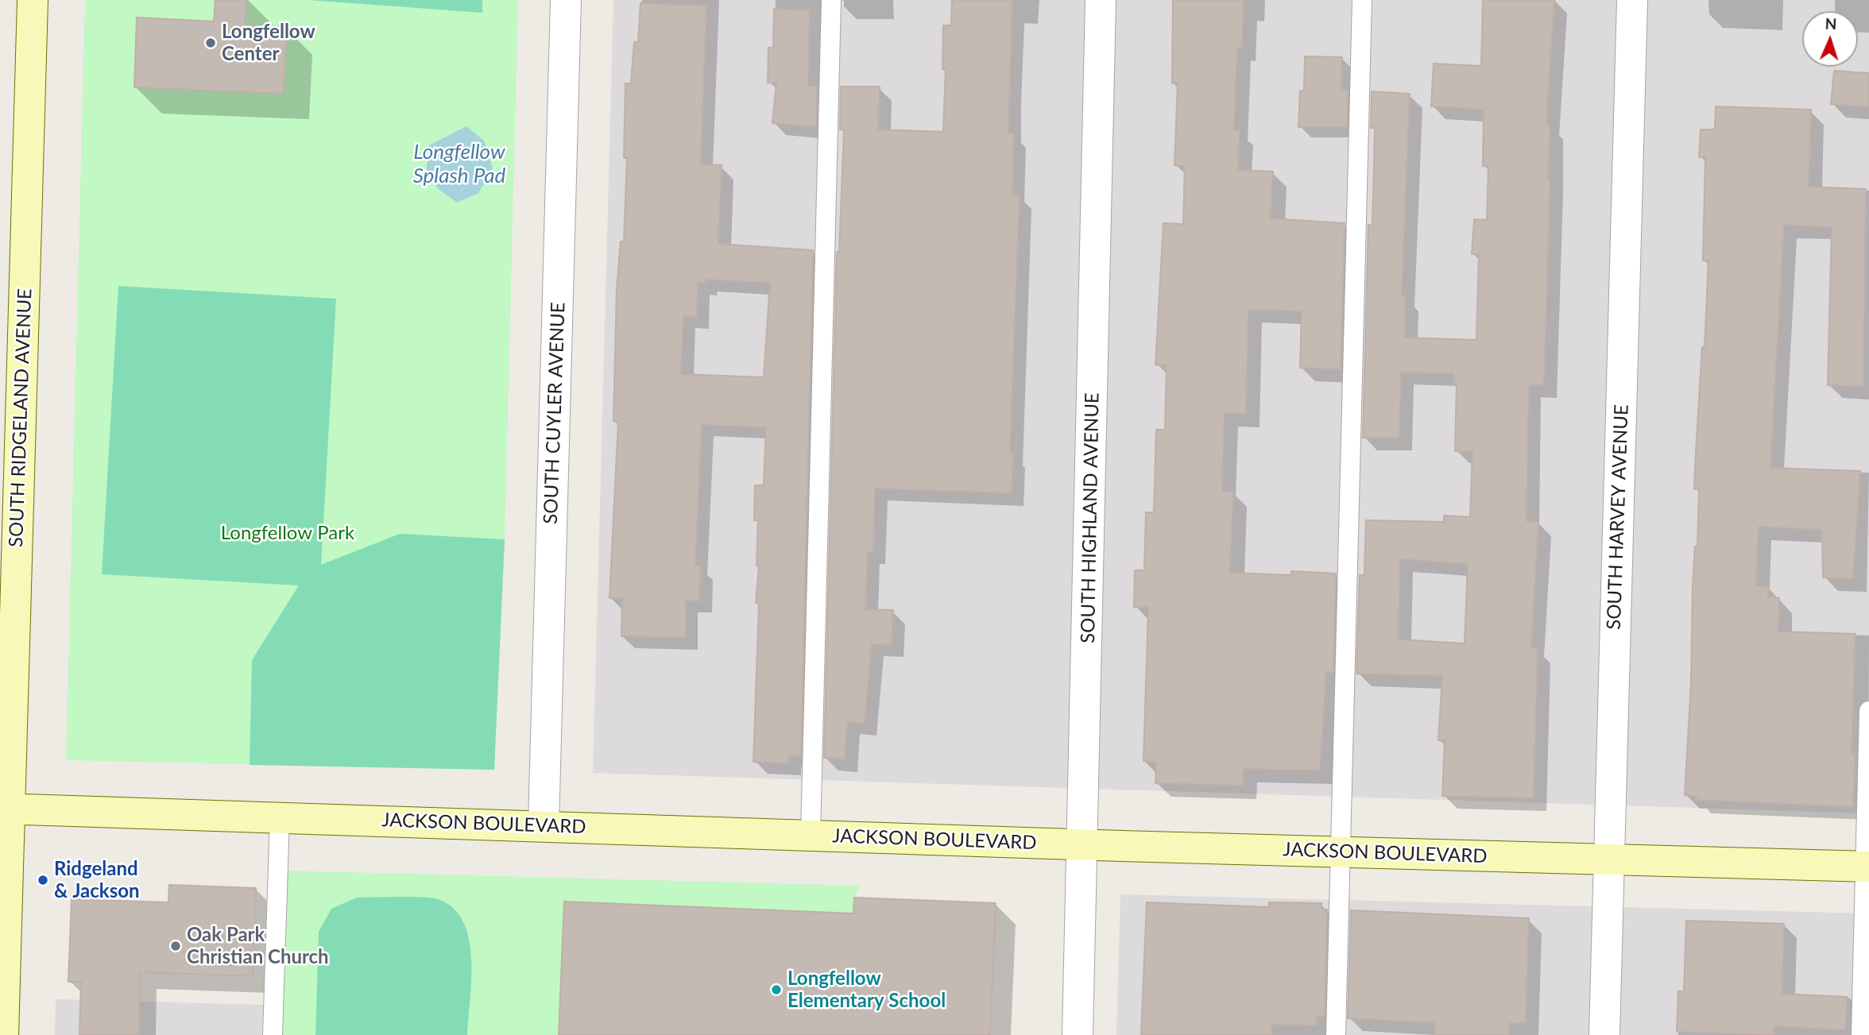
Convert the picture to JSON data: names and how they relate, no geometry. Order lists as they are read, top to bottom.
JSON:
{
  "streets": {
    "street": [
      "SOUTH CUYLER AVENUE",
      "SOUTH RIDGELAND AVENUE",
      "SOUTH HARVEY AVENUE",
      "SOUTH HIGHLAND AVENUE",
      "JACKSON BOULEVARD"
    ]
  },
  "crossings": [
    ["SOUTH CUYLER AVENUE", "JACKSON BOULEVARD"],
    ["SOUTH RIDGELAND AVENUE", "JACKSON BOULEVARD"],
    ["SOUTH HARVEY AVENUE", "JACKSON BOULEVARD"],
    ["SOUTH HIGHLAND AVENUE", "JACKSON BOULEVARD"]
  ],
  "water": ["Longfellow Splash Pad"],
  "parks": ["Longfellow Park"],
  "places": [
    "Longfellow Center",
    "Ridgeland & Jackson",
    "Oak Park Christian Church",
    "Longfellow Elementary School"
  ],
  "north": "top"
}
